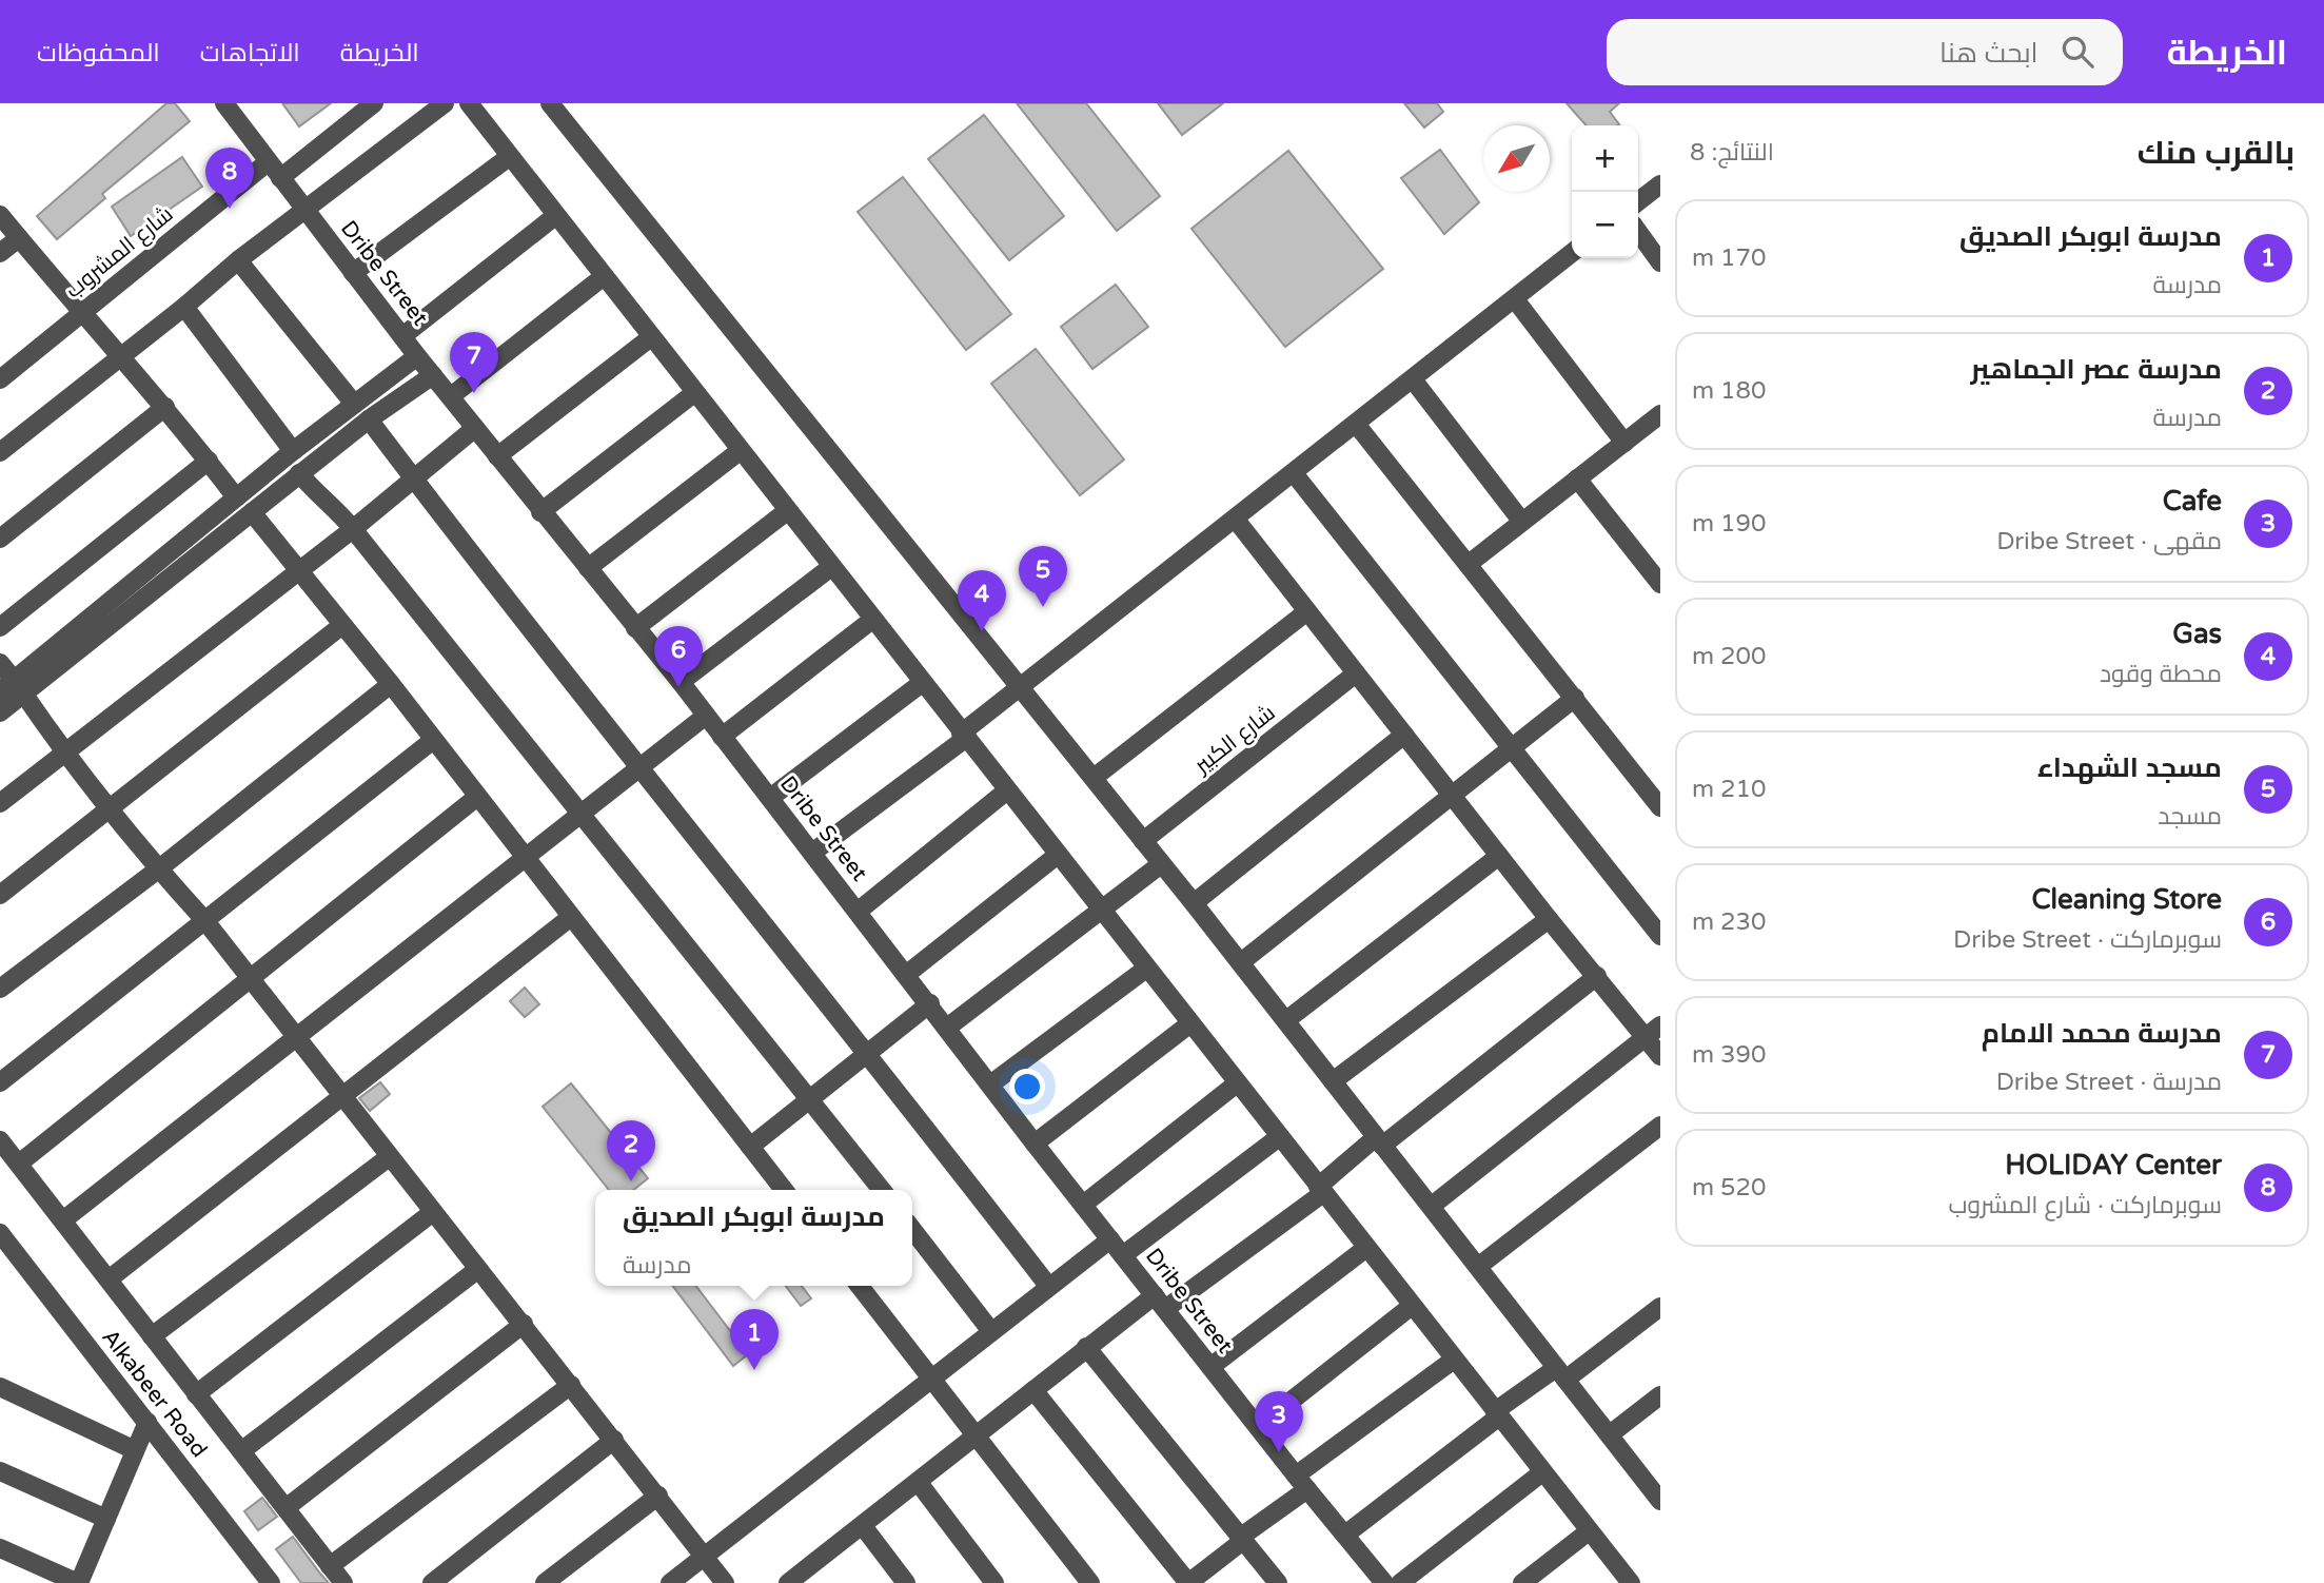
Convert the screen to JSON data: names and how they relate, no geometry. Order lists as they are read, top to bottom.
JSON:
{
  "streets": {
    "street": [
      "شارع المشروب",
      "Dribe Street",
      "شارع الكبير",
      "Alkabeer Road"
    ]
  },
  "crossings": [
    ["شارع المشروب", "Dribe Street"]
  ],
  "north": "bottom left",
  "page": {
    "header": "الخريطة",
    "search": "ابحث هنا",
    "nav": ["الخريطة", "الاتجاهات", "المحفوظات"],
    "heading": ["بالقرب منك", "النتائج: 8"],
    "map_buttons": ["+", "−"],
    "pins": [
      "8",
      "7",
      "5",
      "4",
      "6",
      "2",
      "1",
      "3"
    ],
    "list": [
      {
        "mark": "1",
        "name": "مدرسة ابوبكر الصديق",
        "note": "مدرسة",
        "value": "170 m"
      },
      {
        "mark": "2",
        "name": "مدرسة عصر الجماهير",
        "note": "مدرسة",
        "value": "180 m"
      },
      {
        "mark": "3",
        "name": "Cafe",
        "note": "مقهى · Dribe Street",
        "value": "190 m"
      },
      {
        "mark": "4",
        "name": "Gas",
        "note": "محطة وقود",
        "value": "200 m"
      },
      {
        "mark": "5",
        "name": "مسجد الشهداء",
        "note": "مسجد",
        "value": "210 m"
      },
      {
        "mark": "6",
        "name": "Cleaning Store",
        "note": "سوبرماركت · Dribe Street",
        "value": "230 m"
      },
      {
        "mark": "7",
        "name": "مدرسة محمد الامام",
        "note": "مدرسة · Dribe Street",
        "value": "390 m"
      },
      {
        "mark": "8",
        "name": "HOLIDAY Center",
        "note": "سوبرماركت · شارع المشروب",
        "value": "520 m"
      }
    ],
    "popup": ["مدرسة ابوبكر الصديق", "مدرسة"]
  }
}
